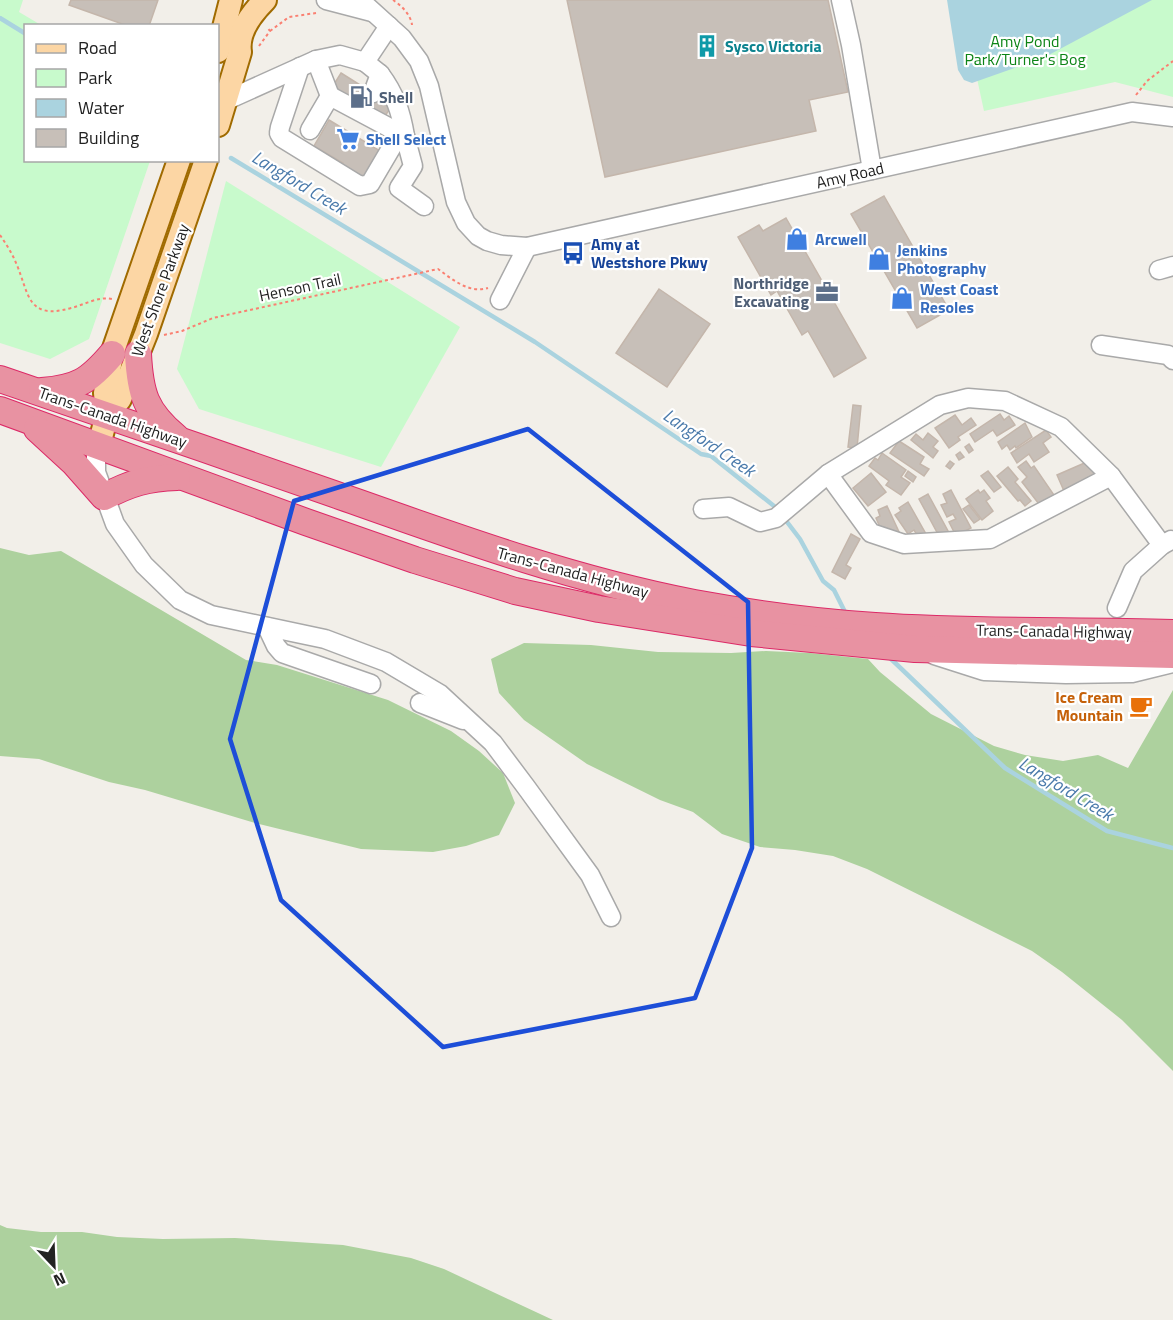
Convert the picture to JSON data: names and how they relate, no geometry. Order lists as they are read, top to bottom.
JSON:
{
  "streets": {
    "highway": ["Trans-Canada Highway"],
    "main road": ["West Shore Parkway"],
    "street": ["Amy Road"],
    "path": ["Henson Trail"]
  },
  "crossings": [
    ["West Shore Parkway", "Trans-Canada Highway"]
  ],
  "water": ["Langford Creek"],
  "parks": ["Amy Pond Park/Turner's Bog"],
  "places": {
    "building": ["Sysco Victoria"],
    "fuel station": ["Shell"],
    "supermarket": ["Shell Select"],
    "shop": ["Arcwell", "Jenkins Photography", "West Coast Resoles"],
    "bus stop": ["Amy at Westshore Pkwy"],
    "office": ["Northridge Excavating"],
    "cafe": ["Ice Cream Mountain"]
  },
  "legend": [
    "Road",
    "Park",
    "Water",
    "Building"
  ],
  "north": "bottom right"
}
